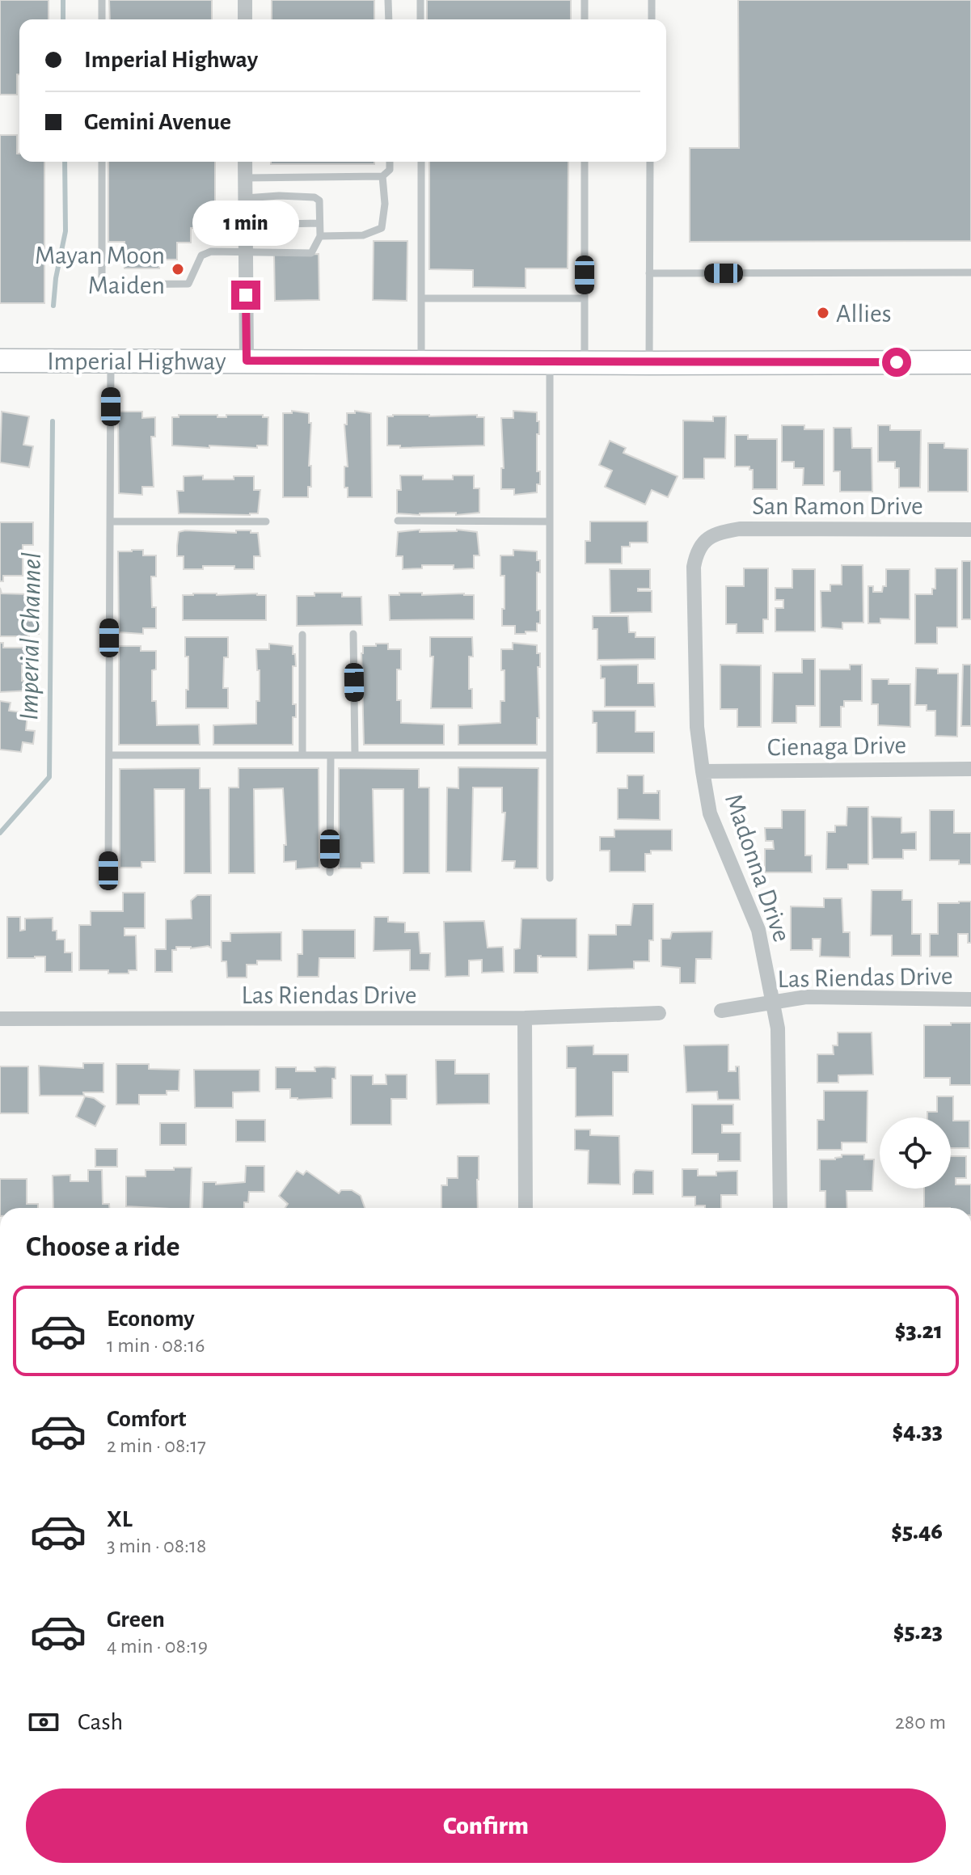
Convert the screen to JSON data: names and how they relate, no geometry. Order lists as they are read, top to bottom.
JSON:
{
  "streets": {
    "main road": ["Imperial Highway"],
    "street": [
      "San Ramon Drive",
      "Cienaga Drive",
      "Madonna Drive",
      "Las Riendas Drive"
    ]
  },
  "crossings": [
    ["San Ramon Drive", "Madonna Drive"],
    ["Cienaga Drive", "Madonna Drive"],
    ["Madonna Drive", "Las Riendas Drive"]
  ],
  "water": ["Imperial Channel"],
  "places": ["Mayan Moon Maiden", "Allies"],
  "page": {
    "banner": ["Imperial Highway", "Gemini Avenue"],
    "bubble": "1 min",
    "heading": "Choose a ride",
    "list": [
      {
        "name": "Economy",
        "note": "1 min · 08:16",
        "value": "$3.21"
      },
      {
        "name": "Comfort",
        "note": "2 min · 08:17",
        "value": "$4.33"
      },
      {
        "name": "XL",
        "note": "3 min · 08:18",
        "value": "$5.46"
      },
      {
        "name": "Green",
        "note": "4 min · 08:19",
        "value": "$5.23"
      }
    ],
    "pay": ["Cash", "280 m"],
    "buttons": "Confirm"
  }
}
